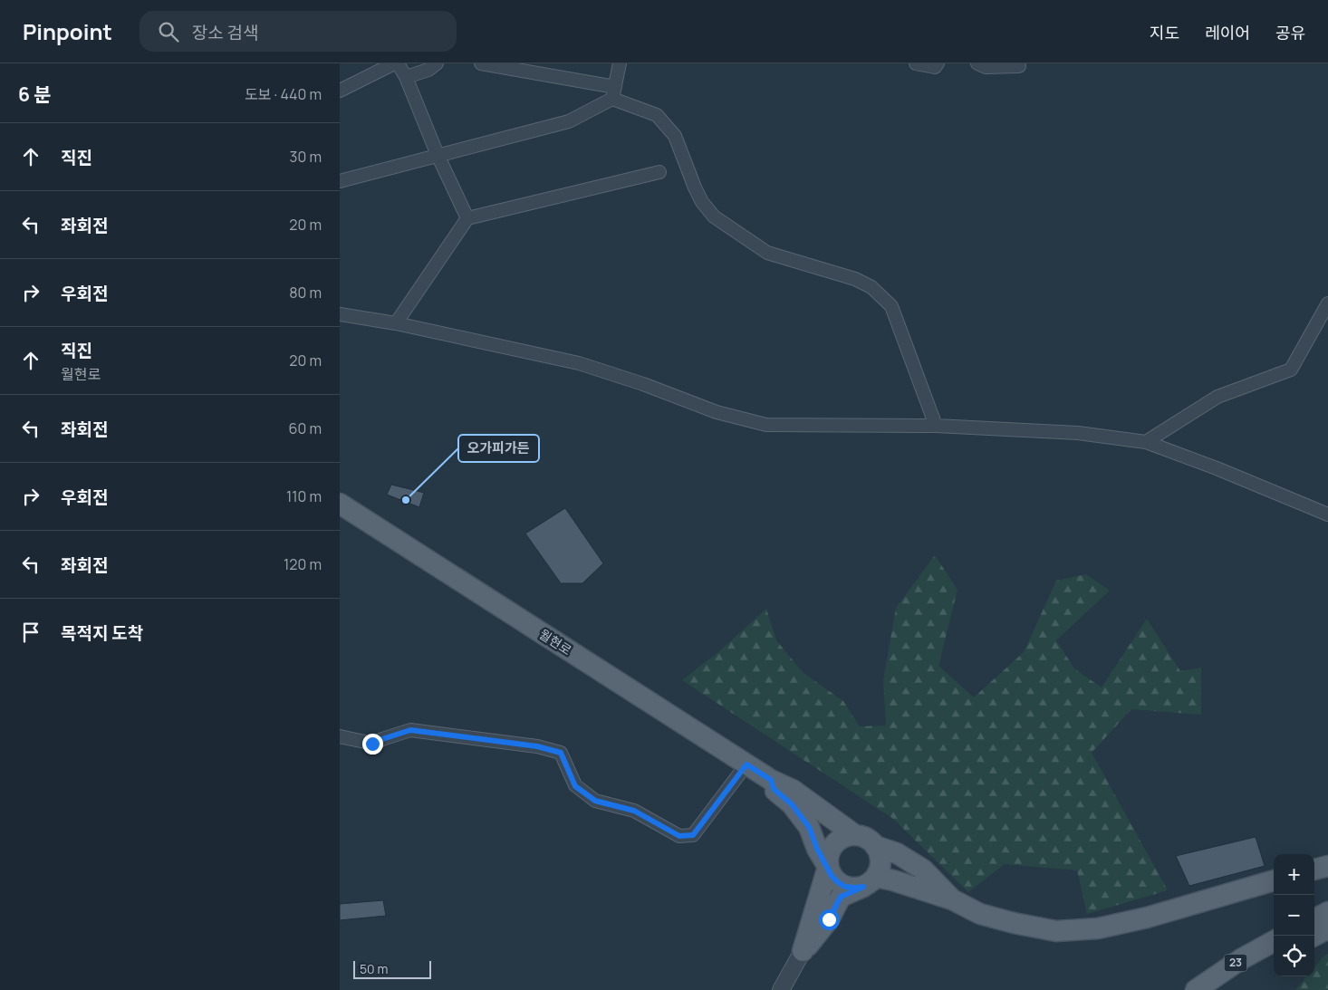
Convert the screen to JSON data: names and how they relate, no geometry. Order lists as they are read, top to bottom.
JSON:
{
  "streets": {
    "main road": ["월현로", "23"]
  },
  "places": ["오가피가든"],
  "scale_bar": "50 m",
  "page": {
    "header": "Pinpoint",
    "search": "장소 검색",
    "nav": ["지도", "레이어", "공유"],
    "heading": ["6 분", "도보 · 440 m"],
    "list": [
      ["직진", "30 m"],
      ["좌회전", "20 m"],
      ["우회전", "80 m"],
      ["직진", "월현로", "20 m"],
      ["좌회전", "60 m"],
      ["우회전", "110 m"],
      ["좌회전", "120 m"],
      "목적지 도착"
    ],
    "map_buttons": ["+", "−"],
    "scale": "50 m"
  }
}
